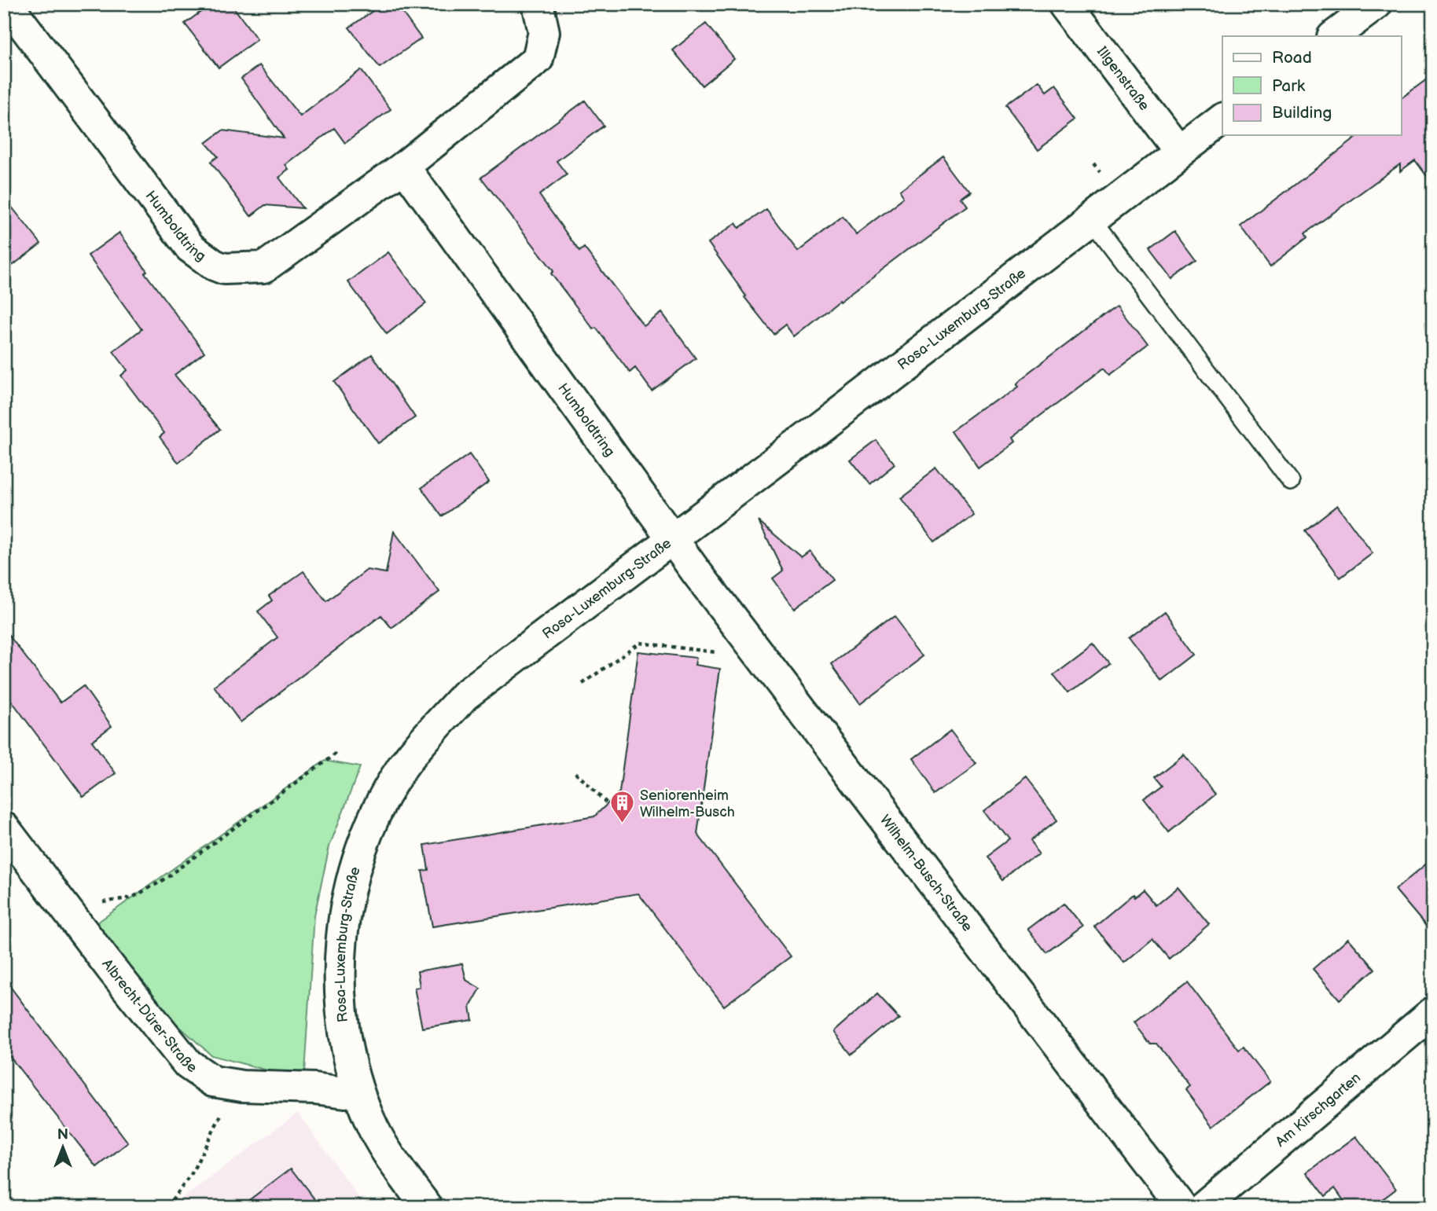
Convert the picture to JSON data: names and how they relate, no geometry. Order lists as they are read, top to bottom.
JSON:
{
  "streets": {
    "street": [
      "Illgenstraße",
      "Humboldtring",
      "Rosa-Luxemburg-Straße",
      "Wilhelm-Busch-Straße",
      "Albrecht-Dürer-Straße",
      "Am Kirschgarten"
    ]
  },
  "crossings": [
    ["Illgenstraße", "Rosa-Luxemburg-Straße"],
    ["Humboldtring", "Rosa-Luxemburg-Straße"],
    ["Humboldtring", "Wilhelm-Busch-Straße"],
    ["Rosa-Luxemburg-Straße", "Wilhelm-Busch-Straße"],
    ["Rosa-Luxemburg-Straße", "Albrecht-Dürer-Straße"]
  ],
  "places": {
    "building": ["Seniorenheim Wilhelm-Busch"]
  },
  "legend": ["Road", "Park", "Building"],
  "north": "top"
}
